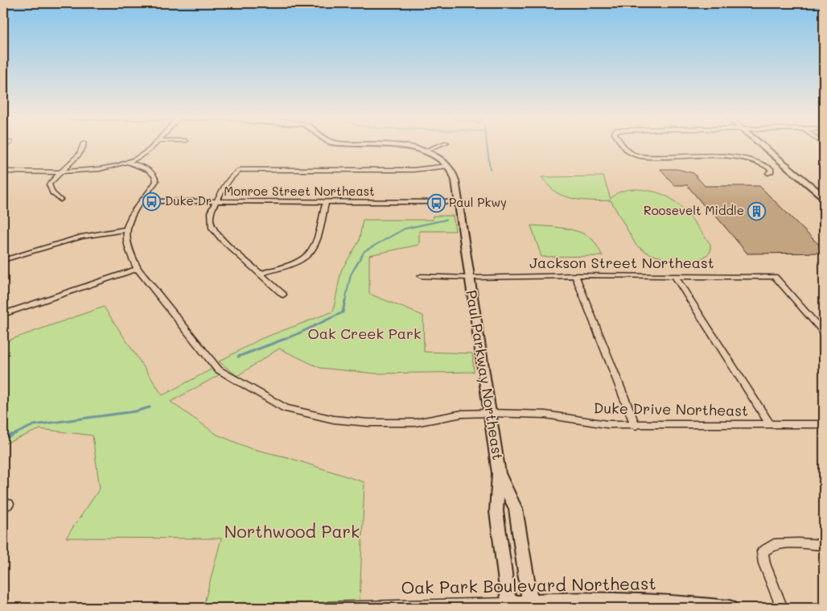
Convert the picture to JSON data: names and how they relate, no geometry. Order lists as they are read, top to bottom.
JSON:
{
  "streets": {
    "street": [
      "Monroe Street Northeast",
      "Jackson Street Northeast",
      "Paul Parkway Northeast",
      "Duke Drive Northeast",
      "Oak Park Boulevard Northeast"
    ]
  },
  "crossings": [
    ["Monroe Street Northeast", "Paul Parkway Northeast"],
    ["Monroe Street Northeast", "Duke Drive Northeast"],
    ["Jackson Street Northeast", "Paul Parkway Northeast"],
    ["Paul Parkway Northeast", "Duke Drive Northeast"],
    ["Paul Parkway Northeast", "Oak Park Boulevard Northeast"]
  ],
  "parks": ["Oak Creek Park", "Northwood Park"],
  "places": {
    "bus stop": ["Duke Dr", "Paul Pkwy"],
    "building": ["Roosevelt Middle"]
  }
}
